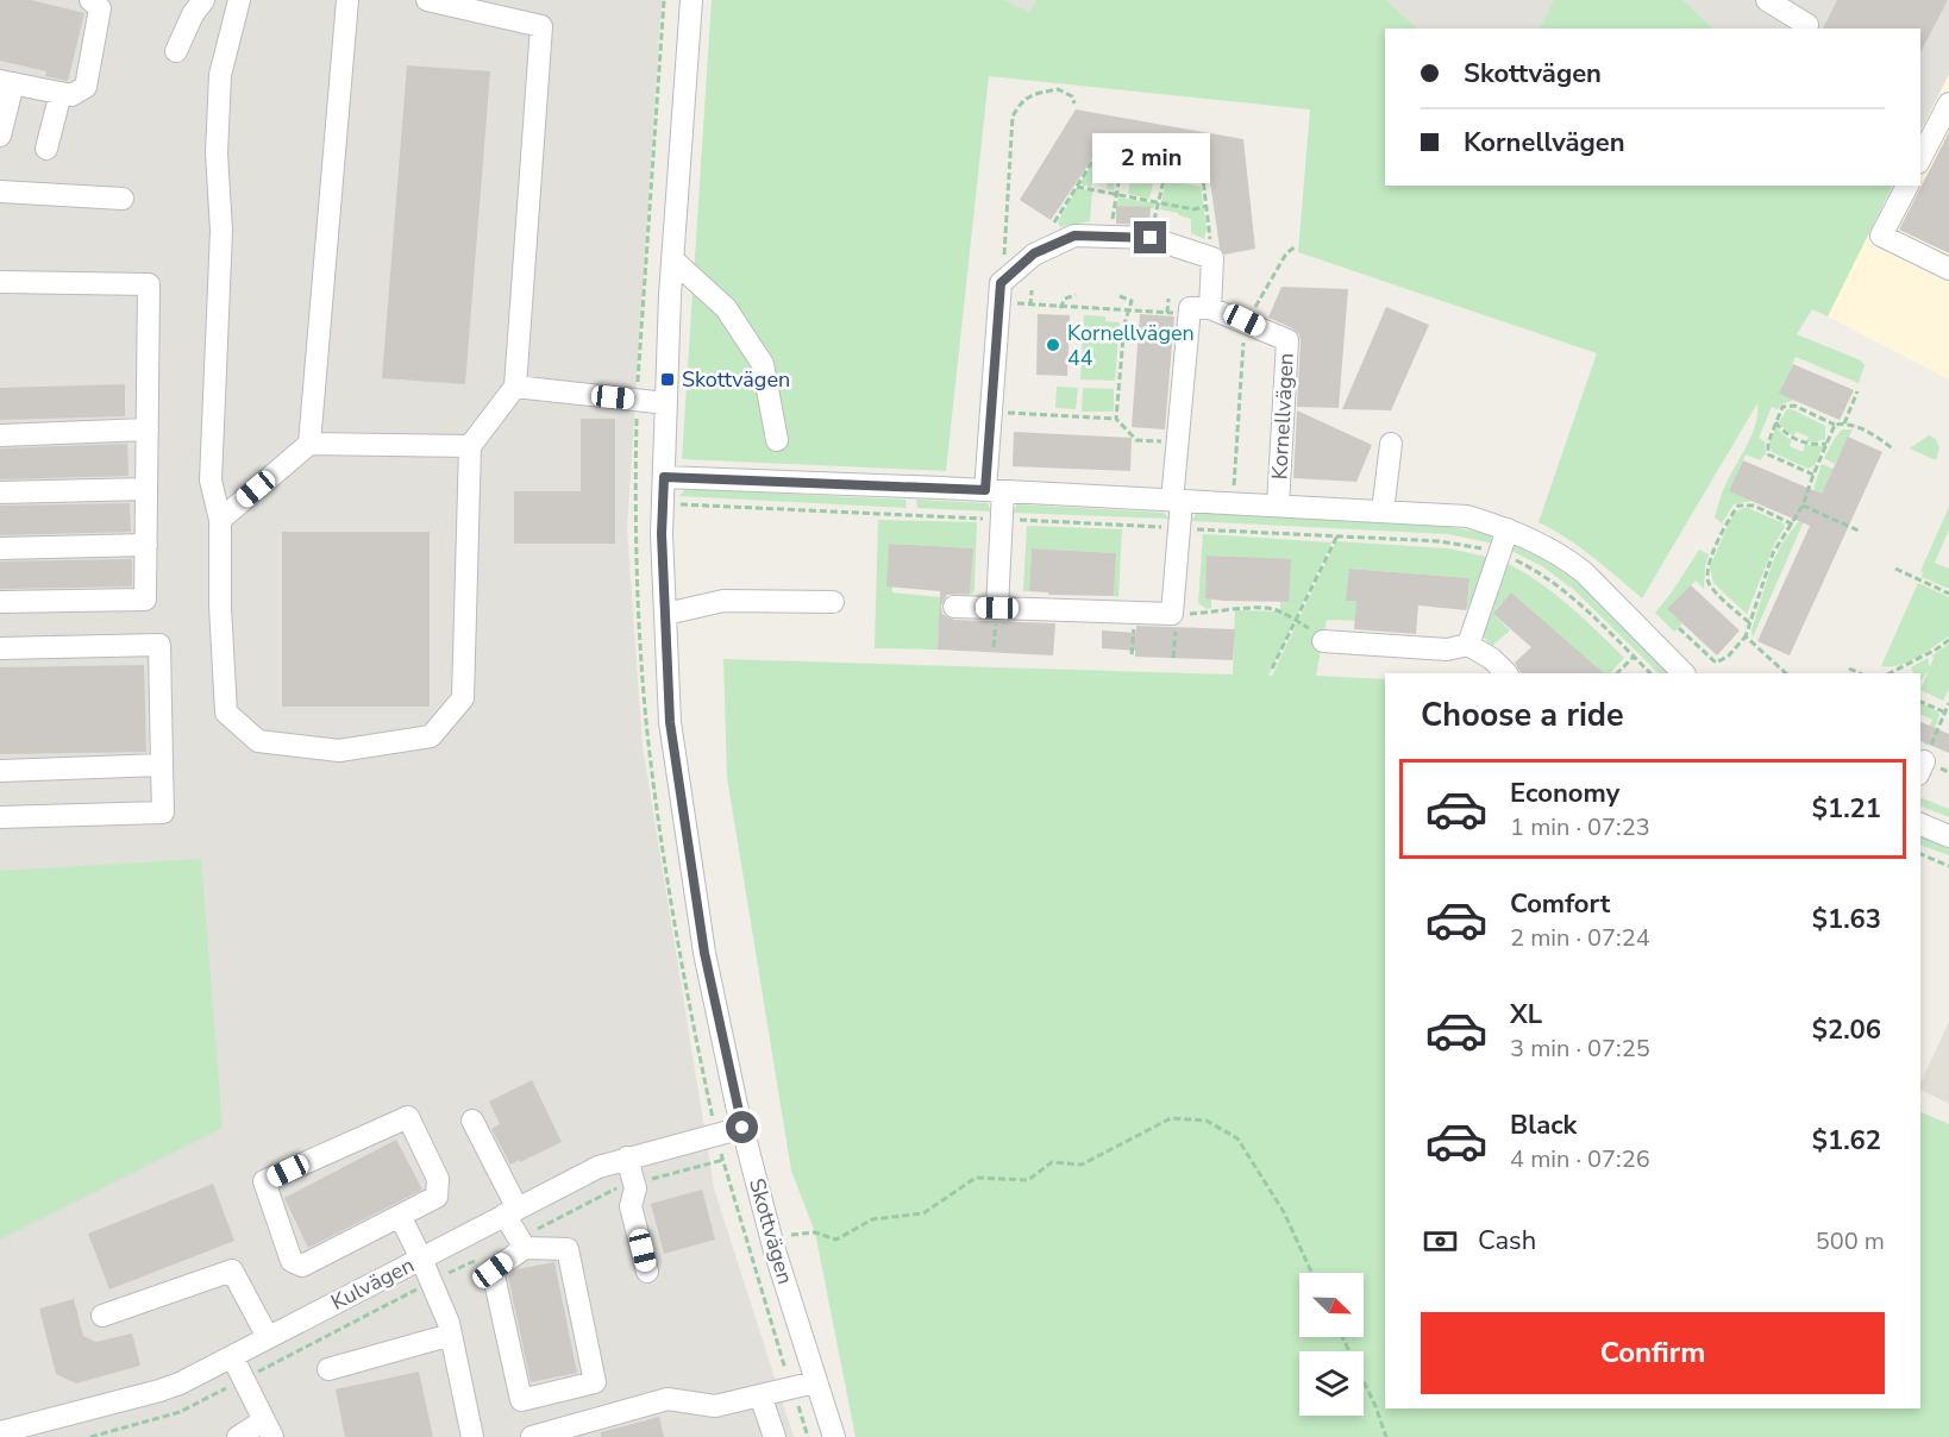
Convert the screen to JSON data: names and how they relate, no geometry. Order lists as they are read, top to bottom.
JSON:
{
  "streets": {
    "street": ["Kornellvägen", "Skottvägen", "Kulvägen"]
  },
  "crossings": [
    ["Kornellvägen", "Skottvägen"],
    ["Skottvägen", "Kulvägen"]
  ],
  "places": {
    "other": ["Kornellvägen 44"],
    "transit": ["Skottvägen"]
  },
  "north": "bottom right",
  "page": {
    "banner": ["Skottvägen", "Kornellvägen"],
    "bubble": "2 min",
    "heading": "Choose a ride",
    "list": [
      {
        "name": "Economy",
        "note": "1 min · 07:23",
        "value": "$1.21"
      },
      {
        "name": "Comfort",
        "note": "2 min · 07:24",
        "value": "$1.63"
      },
      {
        "name": "XL",
        "note": "3 min · 07:25",
        "value": "$2.06"
      },
      {
        "name": "Black",
        "note": "4 min · 07:26",
        "value": "$1.62"
      }
    ],
    "pay": ["Cash", "500 m"],
    "buttons": "Confirm"
  }
}
